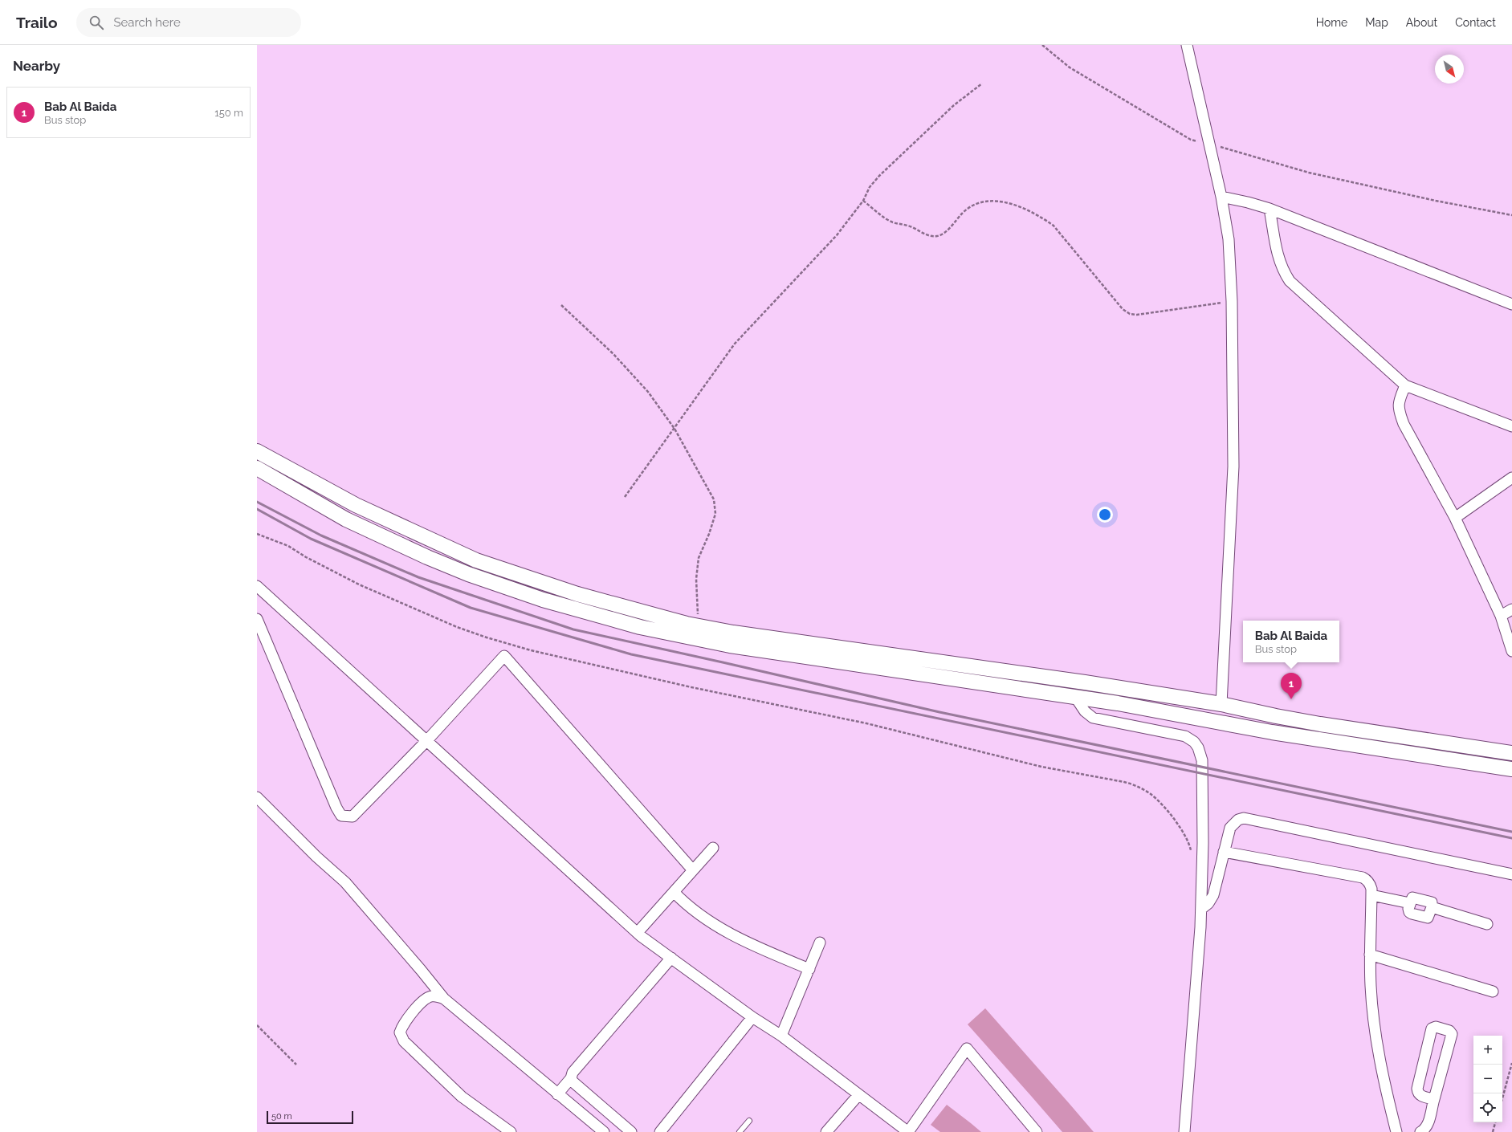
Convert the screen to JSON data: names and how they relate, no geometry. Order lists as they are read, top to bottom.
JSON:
{
  "scale_bar": "50 m",
  "north": "bottom right",
  "page": {
    "header": "Trailo",
    "search": "Search here",
    "nav": [
      "Home",
      "Map",
      "About",
      "Contact"
    ],
    "heading": "Nearby",
    "list": [
      {
        "mark": "1",
        "name": "Bab Al Baida",
        "note": "Bus stop",
        "value": "150 m"
      }
    ],
    "popup": ["Bab Al Baida", "Bus stop"],
    "pins": "1",
    "map_buttons": ["+", "−"],
    "scale": "50 m"
  }
}
